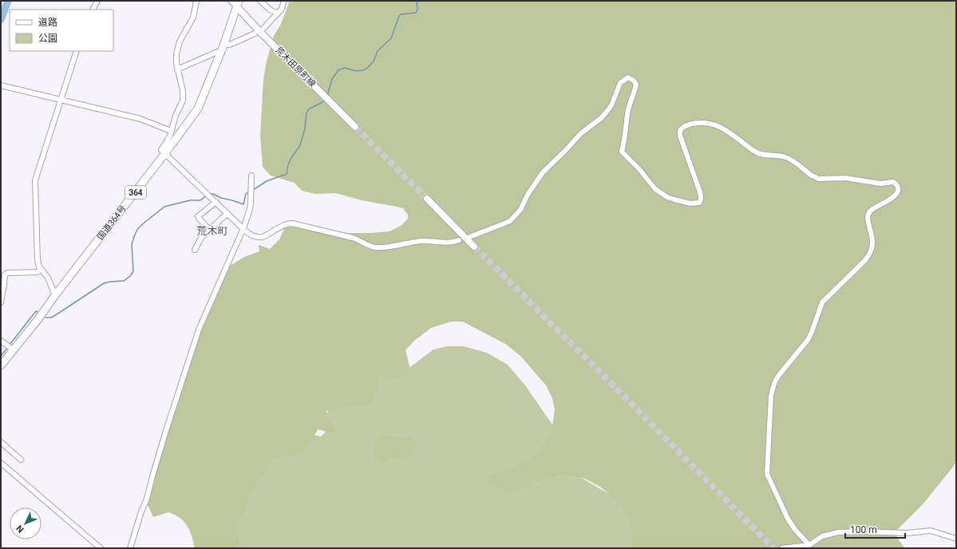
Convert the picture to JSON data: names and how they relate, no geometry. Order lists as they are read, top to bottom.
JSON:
{
  "streets": {
    "highway": ["364", "国道364号"],
    "main road": ["荒木田原町線"]
  },
  "crossings": [
    ["荒木田原町線", "国道364号"]
  ],
  "districts": ["荒木町"],
  "legend": ["道路", "公園"],
  "scale_bar": "100 m",
  "north": "bottom left"
}
